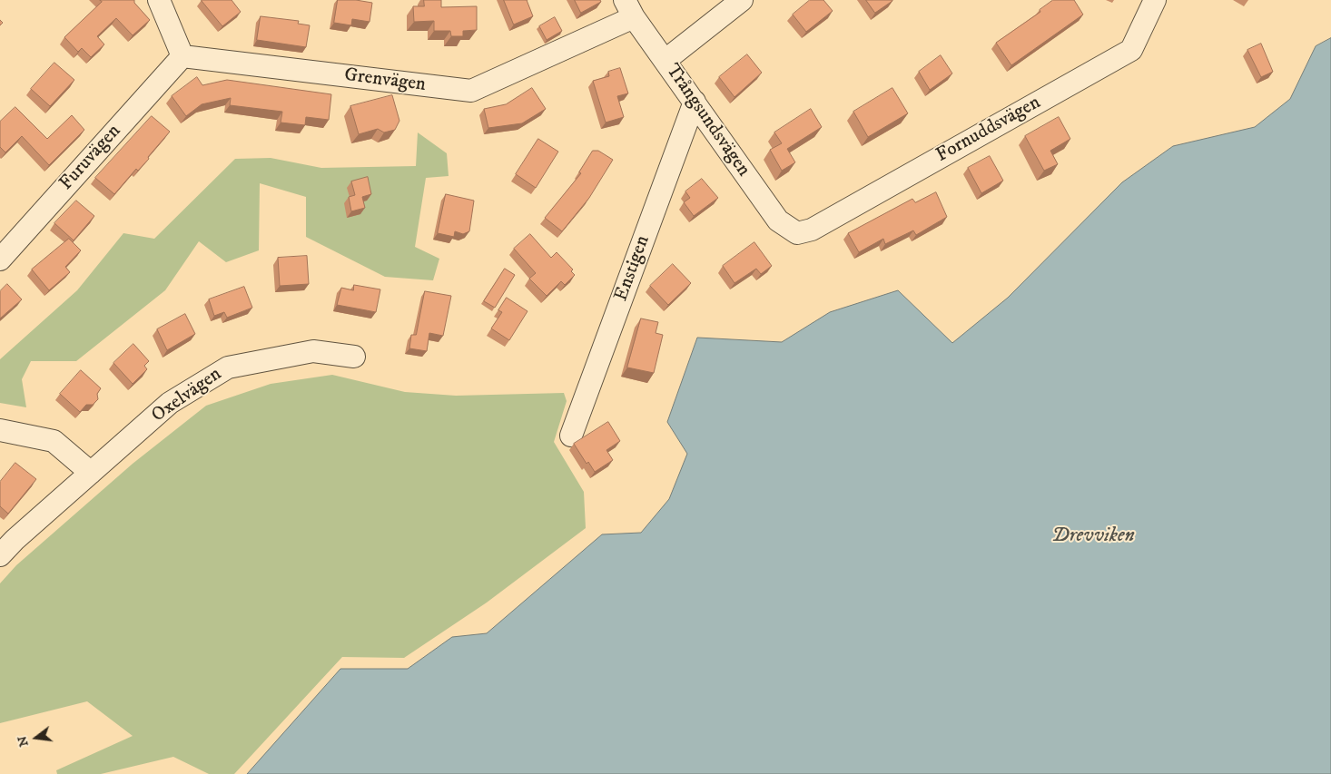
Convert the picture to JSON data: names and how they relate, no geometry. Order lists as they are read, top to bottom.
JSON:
{
  "streets": {
    "street": [
      "Grenvägen",
      "Trångsundsvägen",
      "Fornuddsvägen",
      "Furuvägen",
      "Enstigen",
      "Oxelvägen"
    ]
  },
  "crossings": [
    ["Grenvägen", "Trångsundsvägen"],
    ["Grenvägen", "Furuvägen"],
    ["Trångsundsvägen", "Fornuddsvägen"],
    ["Trångsundsvägen", "Enstigen"]
  ],
  "water": ["Drevviken"],
  "north": "left"
}
